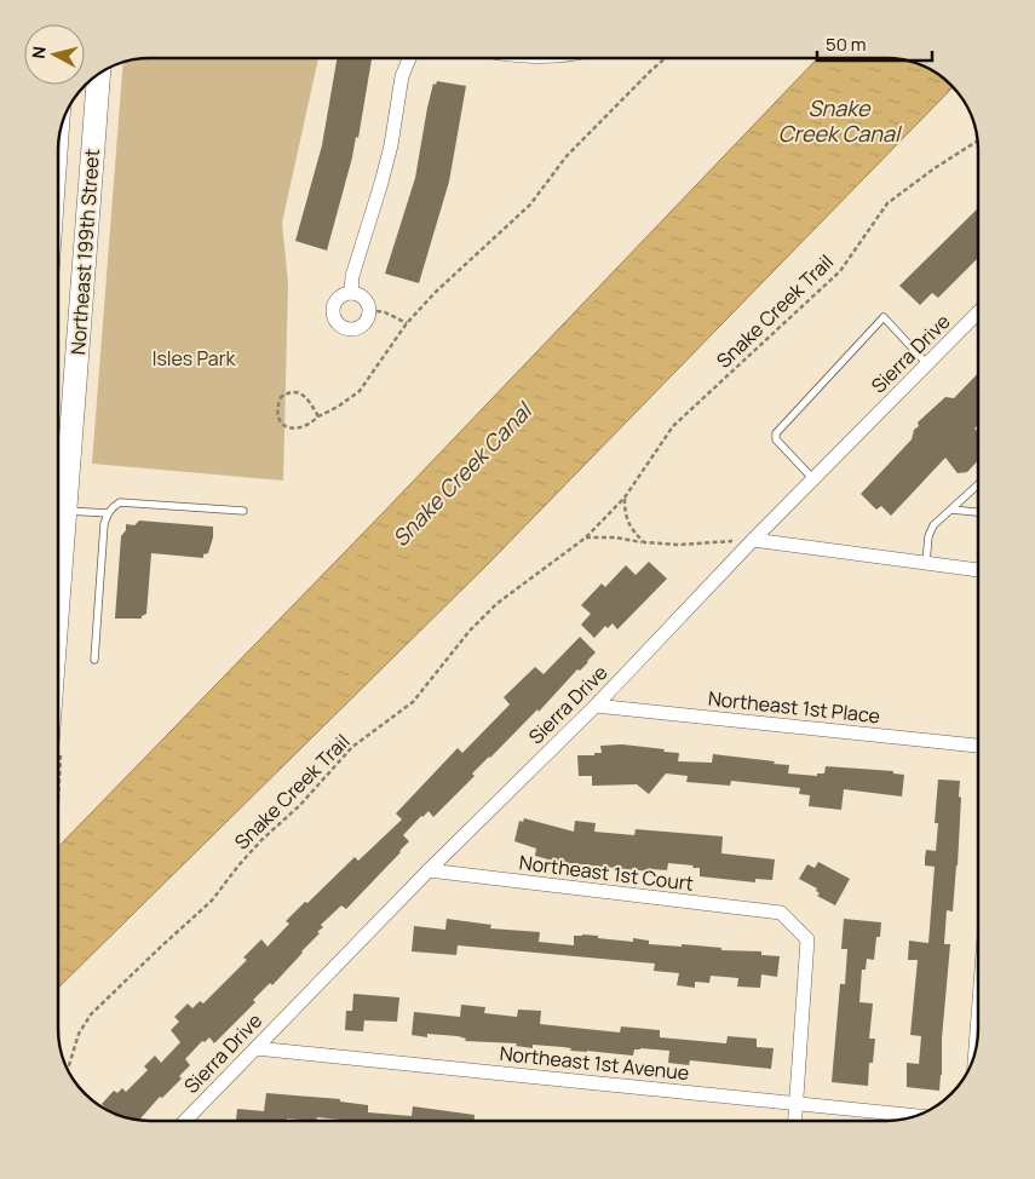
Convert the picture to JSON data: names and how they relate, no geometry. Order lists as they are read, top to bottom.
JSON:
{
  "streets": {
    "main road": ["Northeast 199th Street"],
    "street": [
      "Sierra Drive",
      "Northeast 1st Place",
      "Northeast 1st Court",
      "Northeast 1st Avenue"
    ],
    "path": ["Snake Creek Trail"]
  },
  "crossings": [
    ["Sierra Drive", "Northeast 1st Place"],
    ["Sierra Drive", "Northeast 1st Court"],
    ["Sierra Drive", "Northeast 1st Avenue"],
    ["Northeast 1st Court", "Northeast 1st Avenue"]
  ],
  "water": ["Snake Creek Canal"],
  "parks": ["Isles Park"],
  "scale_bar": "50 m",
  "north": "left"
}
